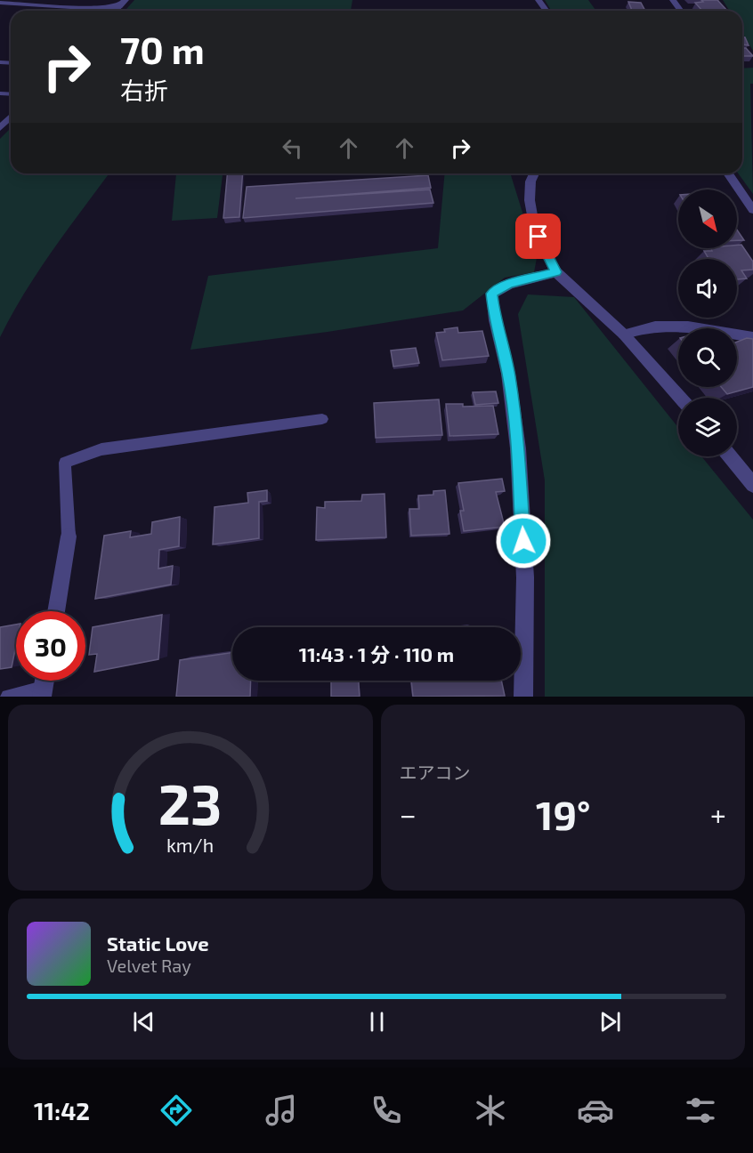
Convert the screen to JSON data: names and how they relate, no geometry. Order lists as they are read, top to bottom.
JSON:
{
  "north": "bottom right",
  "page": {
    "turn": ["70 m", "右折"],
    "limit": "30",
    "trip": "11:43 · 1 分 · 110 m",
    "tile": "エアコン",
    "heat": ["−", "19°", "+"],
    "song": ["Static Love", "Velvet Ray"],
    "tabs": "11:42",
    "gauge": ["23", "km/h"]
  }
}
